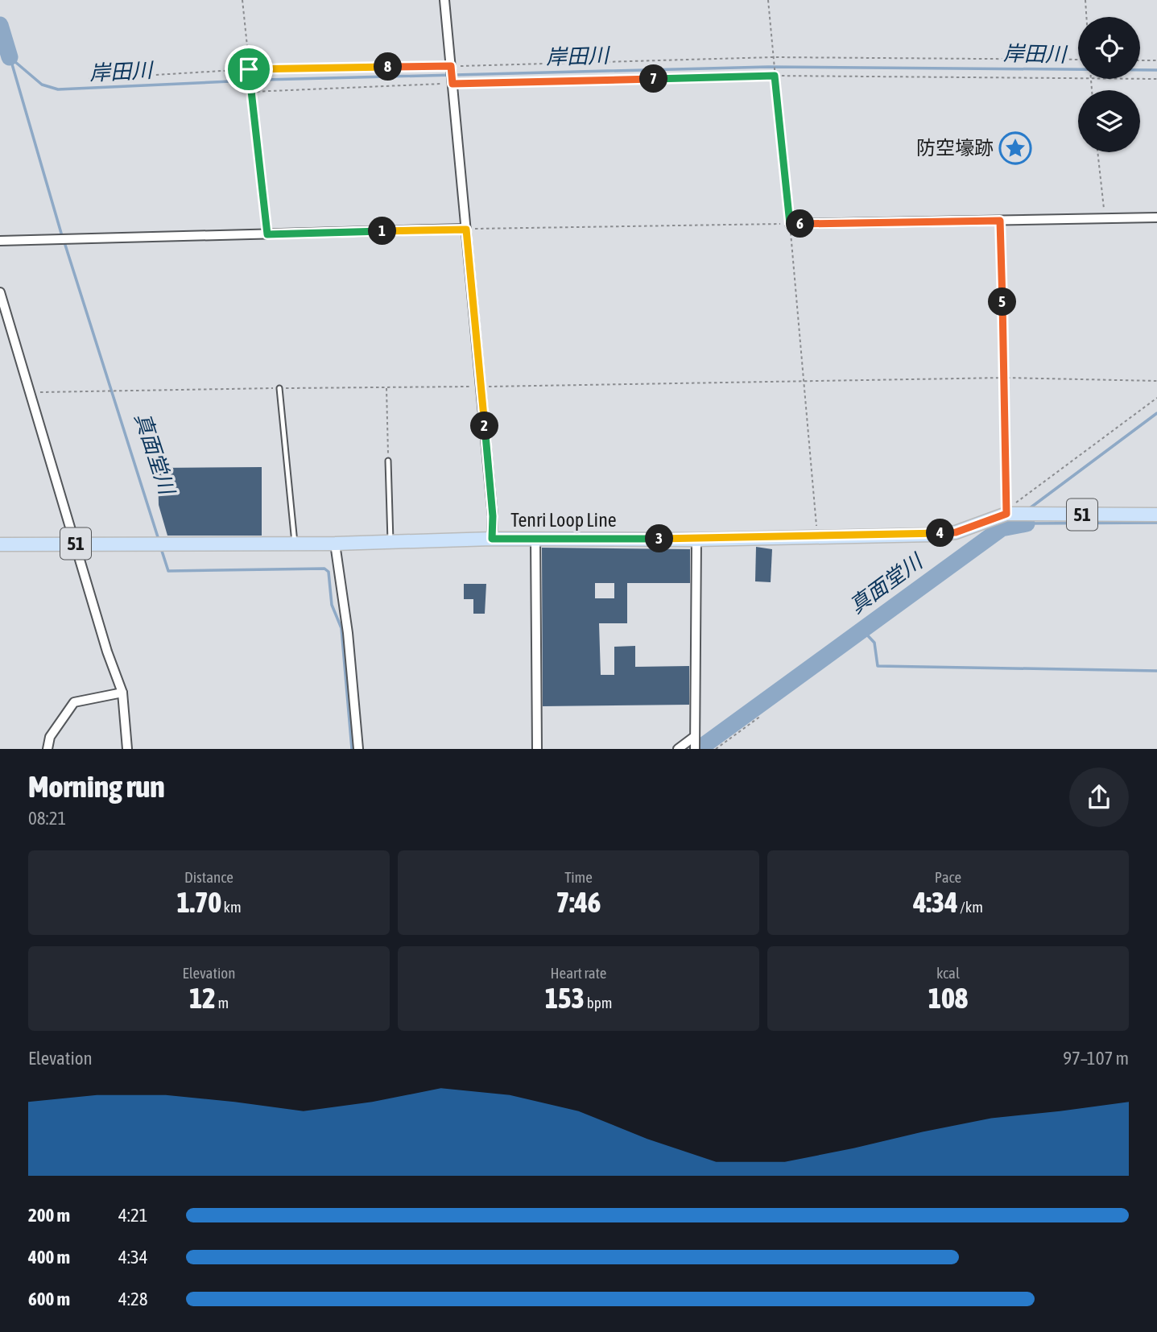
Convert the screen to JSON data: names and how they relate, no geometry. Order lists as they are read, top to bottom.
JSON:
{
  "streets": {
    "main road": ["51", "Tenri Loop Line"]
  },
  "water": ["岸田川", "真面堂川"],
  "places": {
    "place": ["防空壕跡"]
  },
  "page": {
    "pins": [
      "8",
      "7",
      "6",
      "1",
      "5",
      "2",
      "4",
      "3"
    ],
    "heading": ["Morning run", "08:21"],
    "stats": [
      ["Distance", "1.70 km"],
      ["Time", "7:46"],
      ["Pace", "4:34 /km"],
      ["Elevation", "12 m"],
      ["Heart rate", "153 bpm"],
      ["kcal", "108"]
    ],
    "chart": ["Elevation", "97–107 m"],
    "list": [
      {
        "name": "200 m",
        "note": "4:21"
      },
      {
        "name": "400 m",
        "note": "4:34"
      },
      {
        "name": "600 m",
        "note": "4:28"
      }
    ]
  }
}
